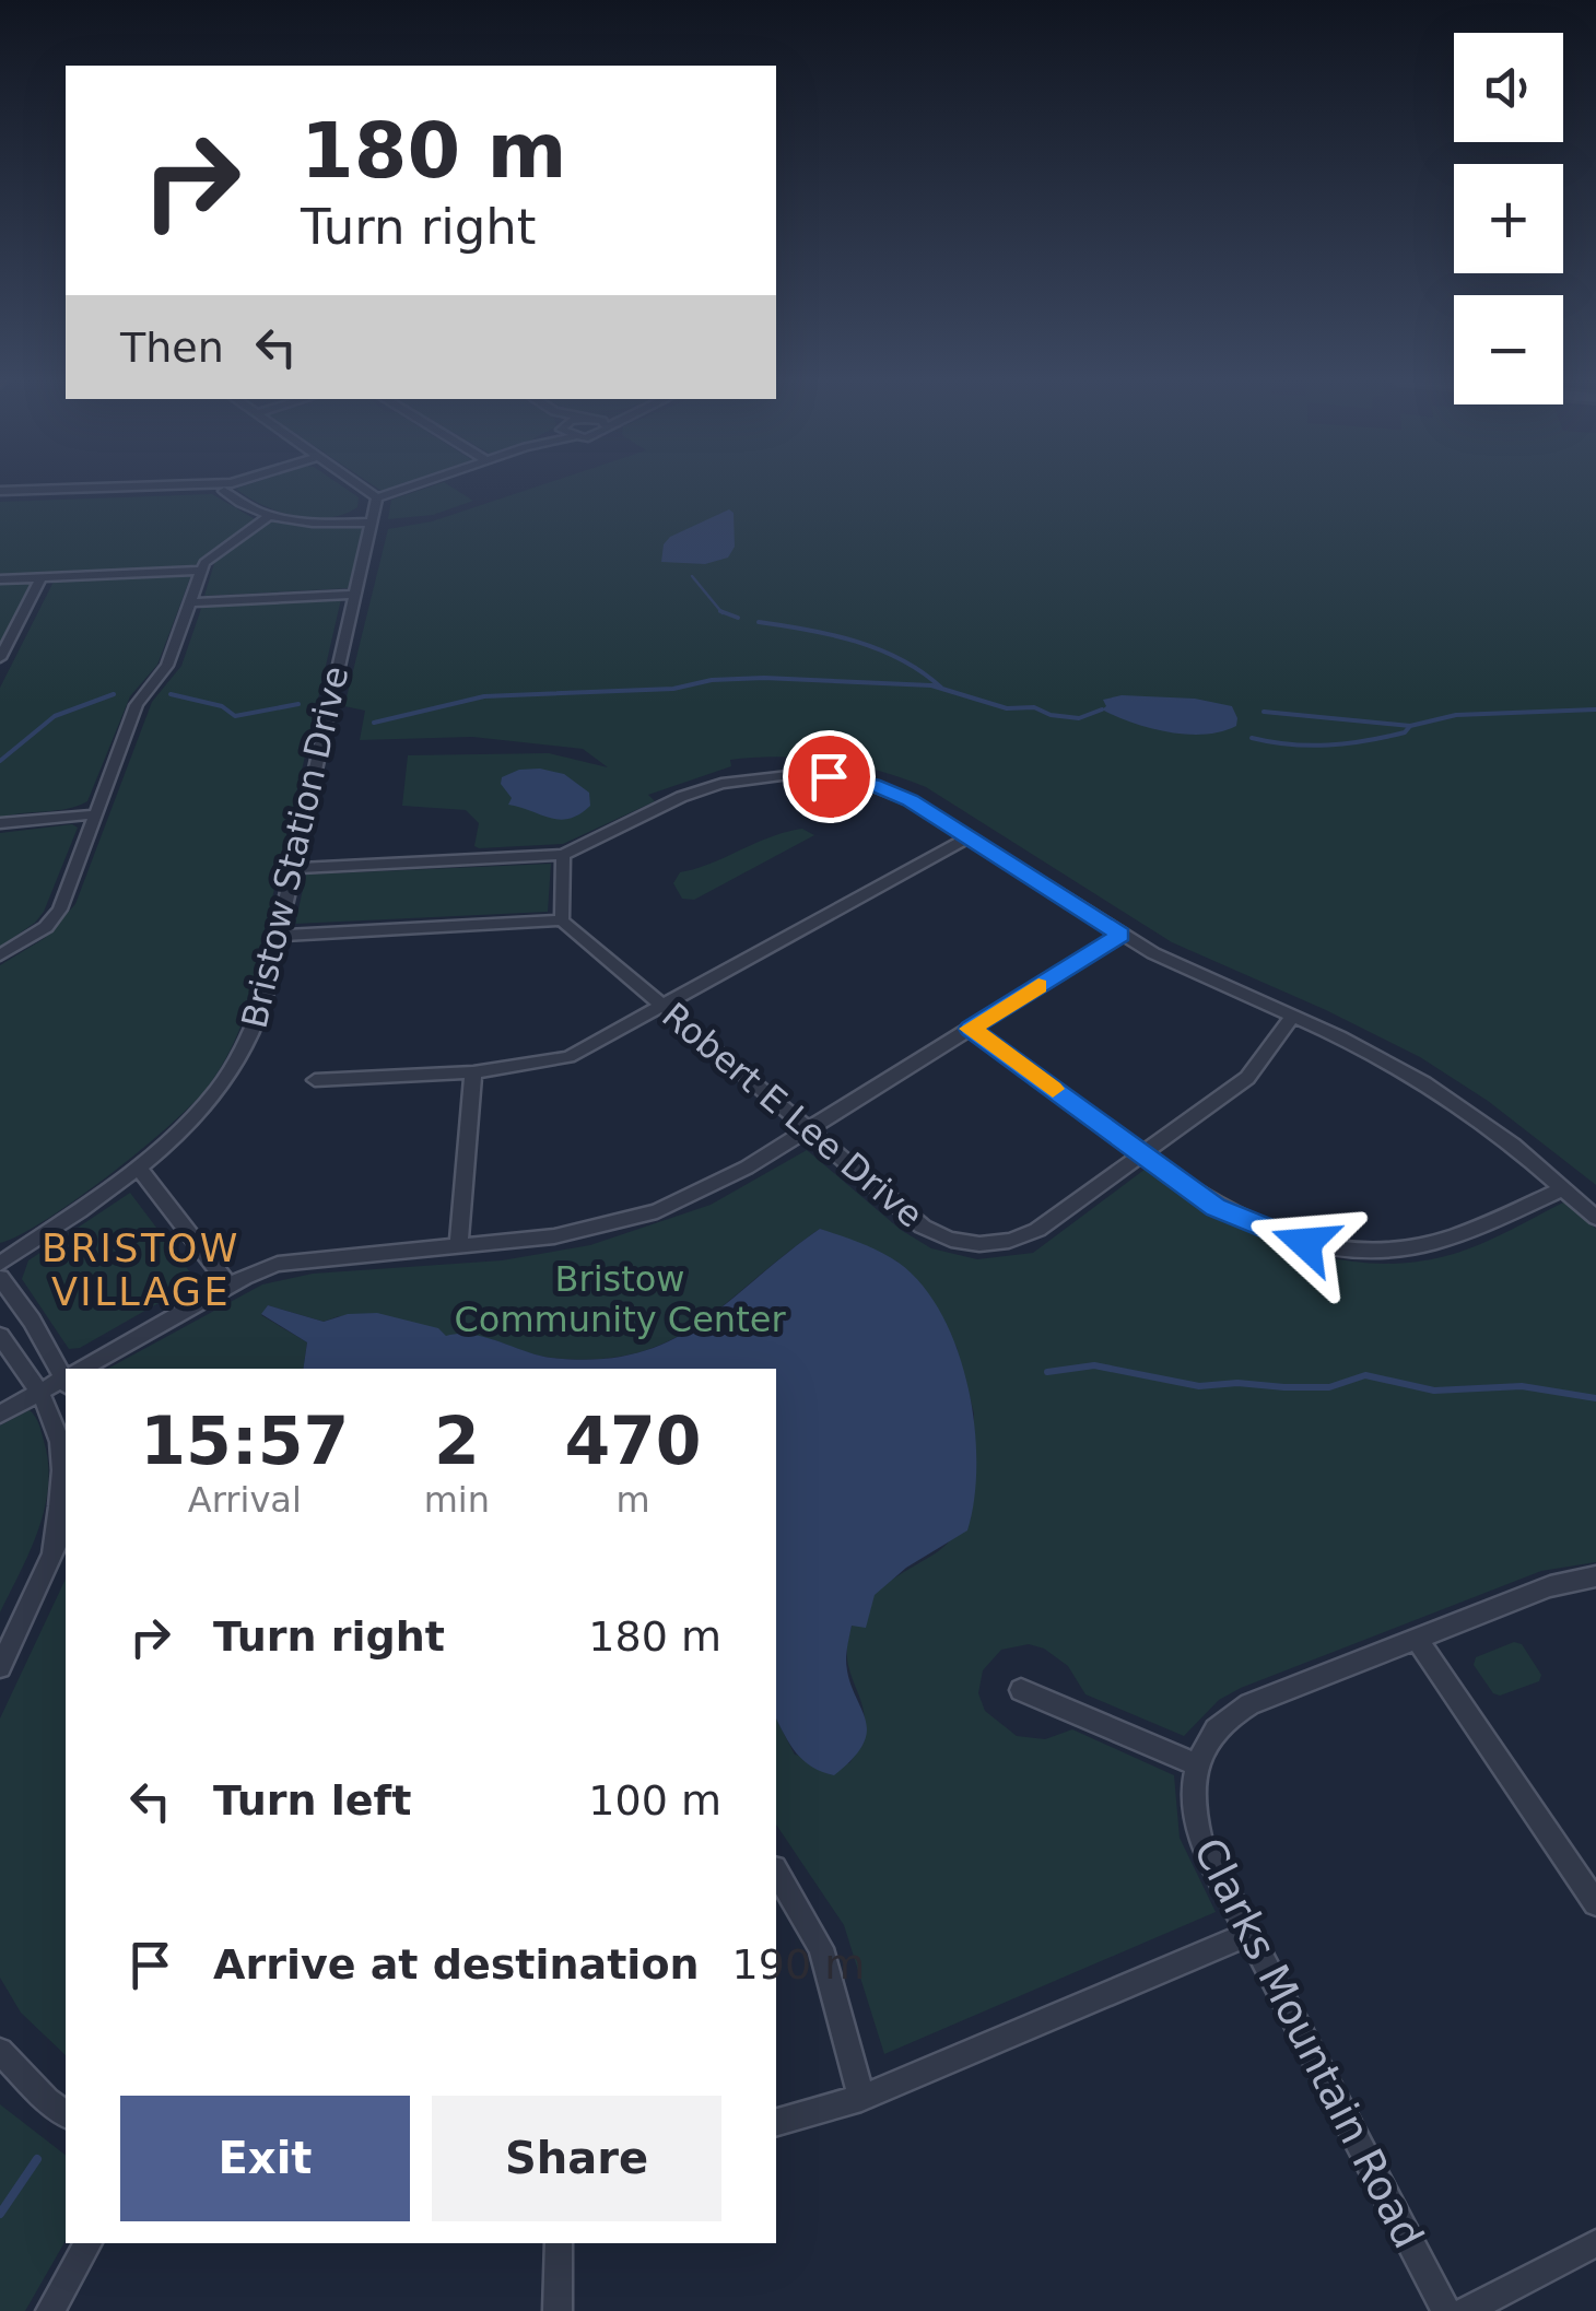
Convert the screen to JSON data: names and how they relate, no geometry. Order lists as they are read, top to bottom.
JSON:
{
  "streets": {
    "street": ["Bristow Station Drive", "Robert E Lee Drive", "Clarks Mountain Road"]
  },
  "districts": ["BRISTOW VILLAGE"],
  "parks": ["Bristow Community Center"],
  "page": {
    "map_buttons": ["+", "−"],
    "turn": ["180 m", "Turn right"],
    "then": "Then",
    "eta": [
      "15:57",
      "Arrival",
      "2",
      "min",
      "470",
      "m"
    ],
    "list": [
      {
        "name": "Turn right",
        "value": "180 m"
      },
      {
        "name": "Turn left",
        "value": "100 m"
      },
      {
        "name": "Arrive at destination",
        "value": "190 m"
      }
    ],
    "buttons": ["Exit", "Share"]
  }
}
